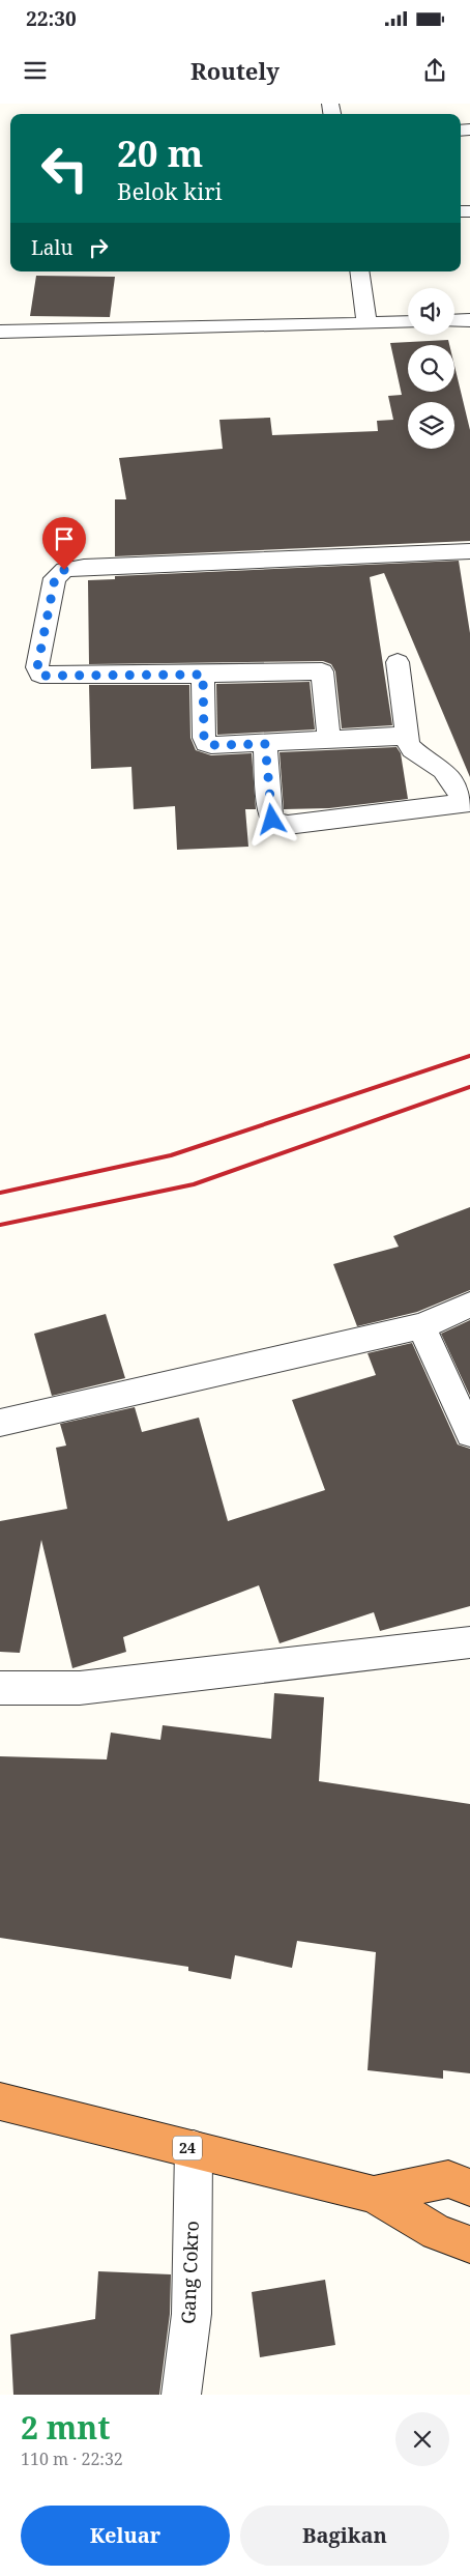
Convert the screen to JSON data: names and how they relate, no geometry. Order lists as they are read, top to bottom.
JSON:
{
  "streets": {
    "highway": ["24"],
    "street": ["Gang Cokro"]
  },
  "crossings": [
    ["24", "Gang Cokro"]
  ],
  "page": {
    "status": "22:30",
    "header": "Routely",
    "turn": ["20 m", "Belok kiri"],
    "then": "Lalu",
    "heading": ["2 mnt", "110 m · 22:32"],
    "buttons": ["Keluar", "Bagikan"]
  }
}
